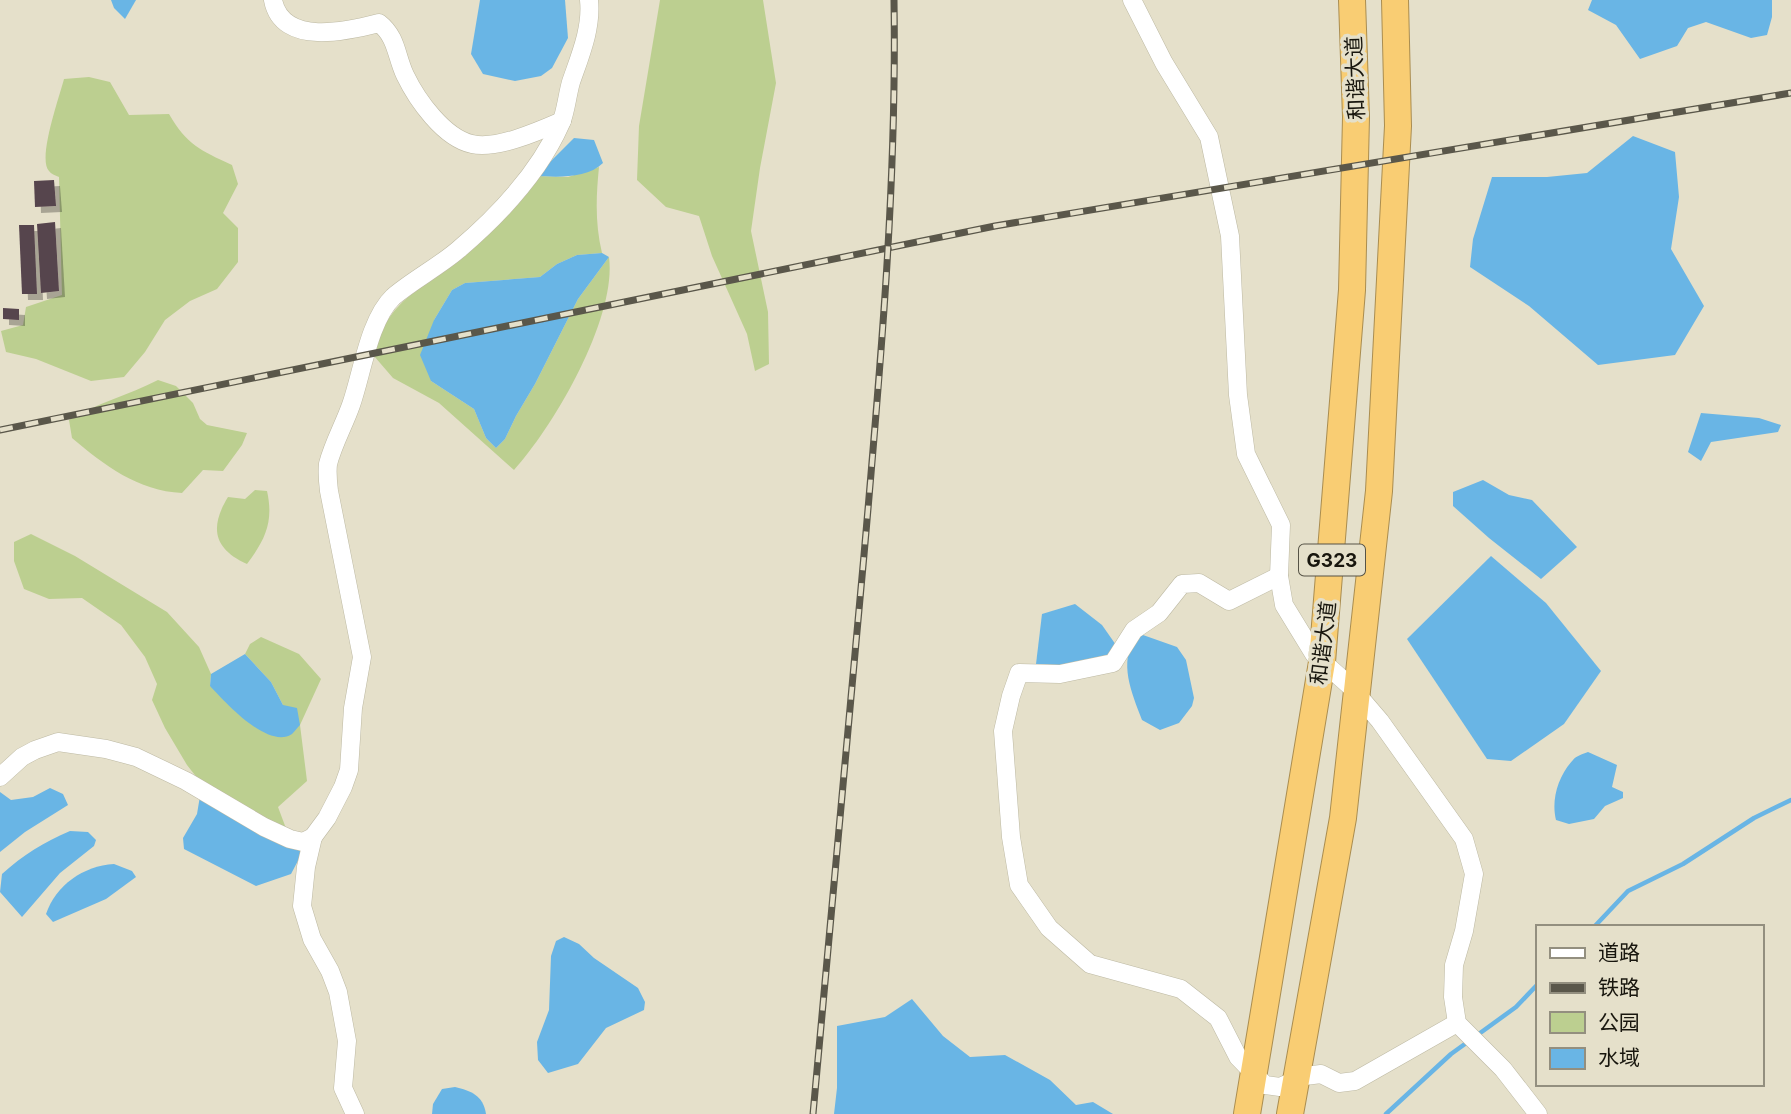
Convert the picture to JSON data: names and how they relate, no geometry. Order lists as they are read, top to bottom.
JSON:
{
  "streets": {
    "highway": ["和谐大道", "G323"]
  },
  "legend": [
    "道路",
    "铁路",
    "公园",
    "水域"
  ]
}
